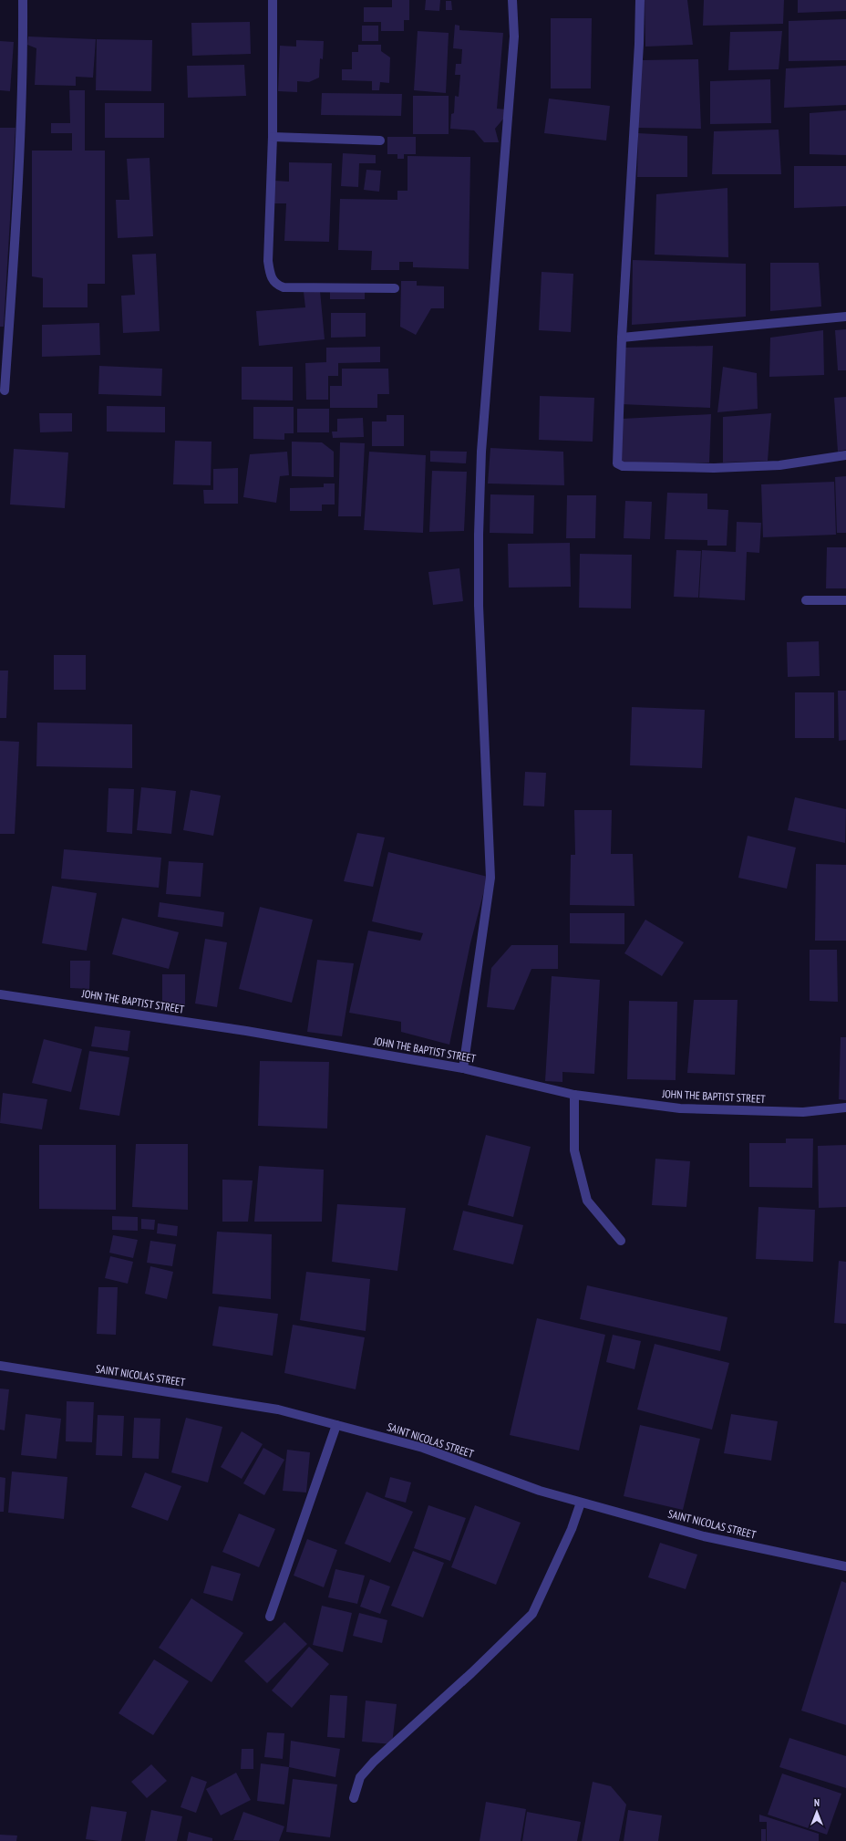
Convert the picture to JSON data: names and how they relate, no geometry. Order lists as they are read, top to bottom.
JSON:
{
  "streets": {
    "street": ["JOHN THE BAPTIST STREET", "SAINT NICOLAS STREET"]
  },
  "north": "top"
}
